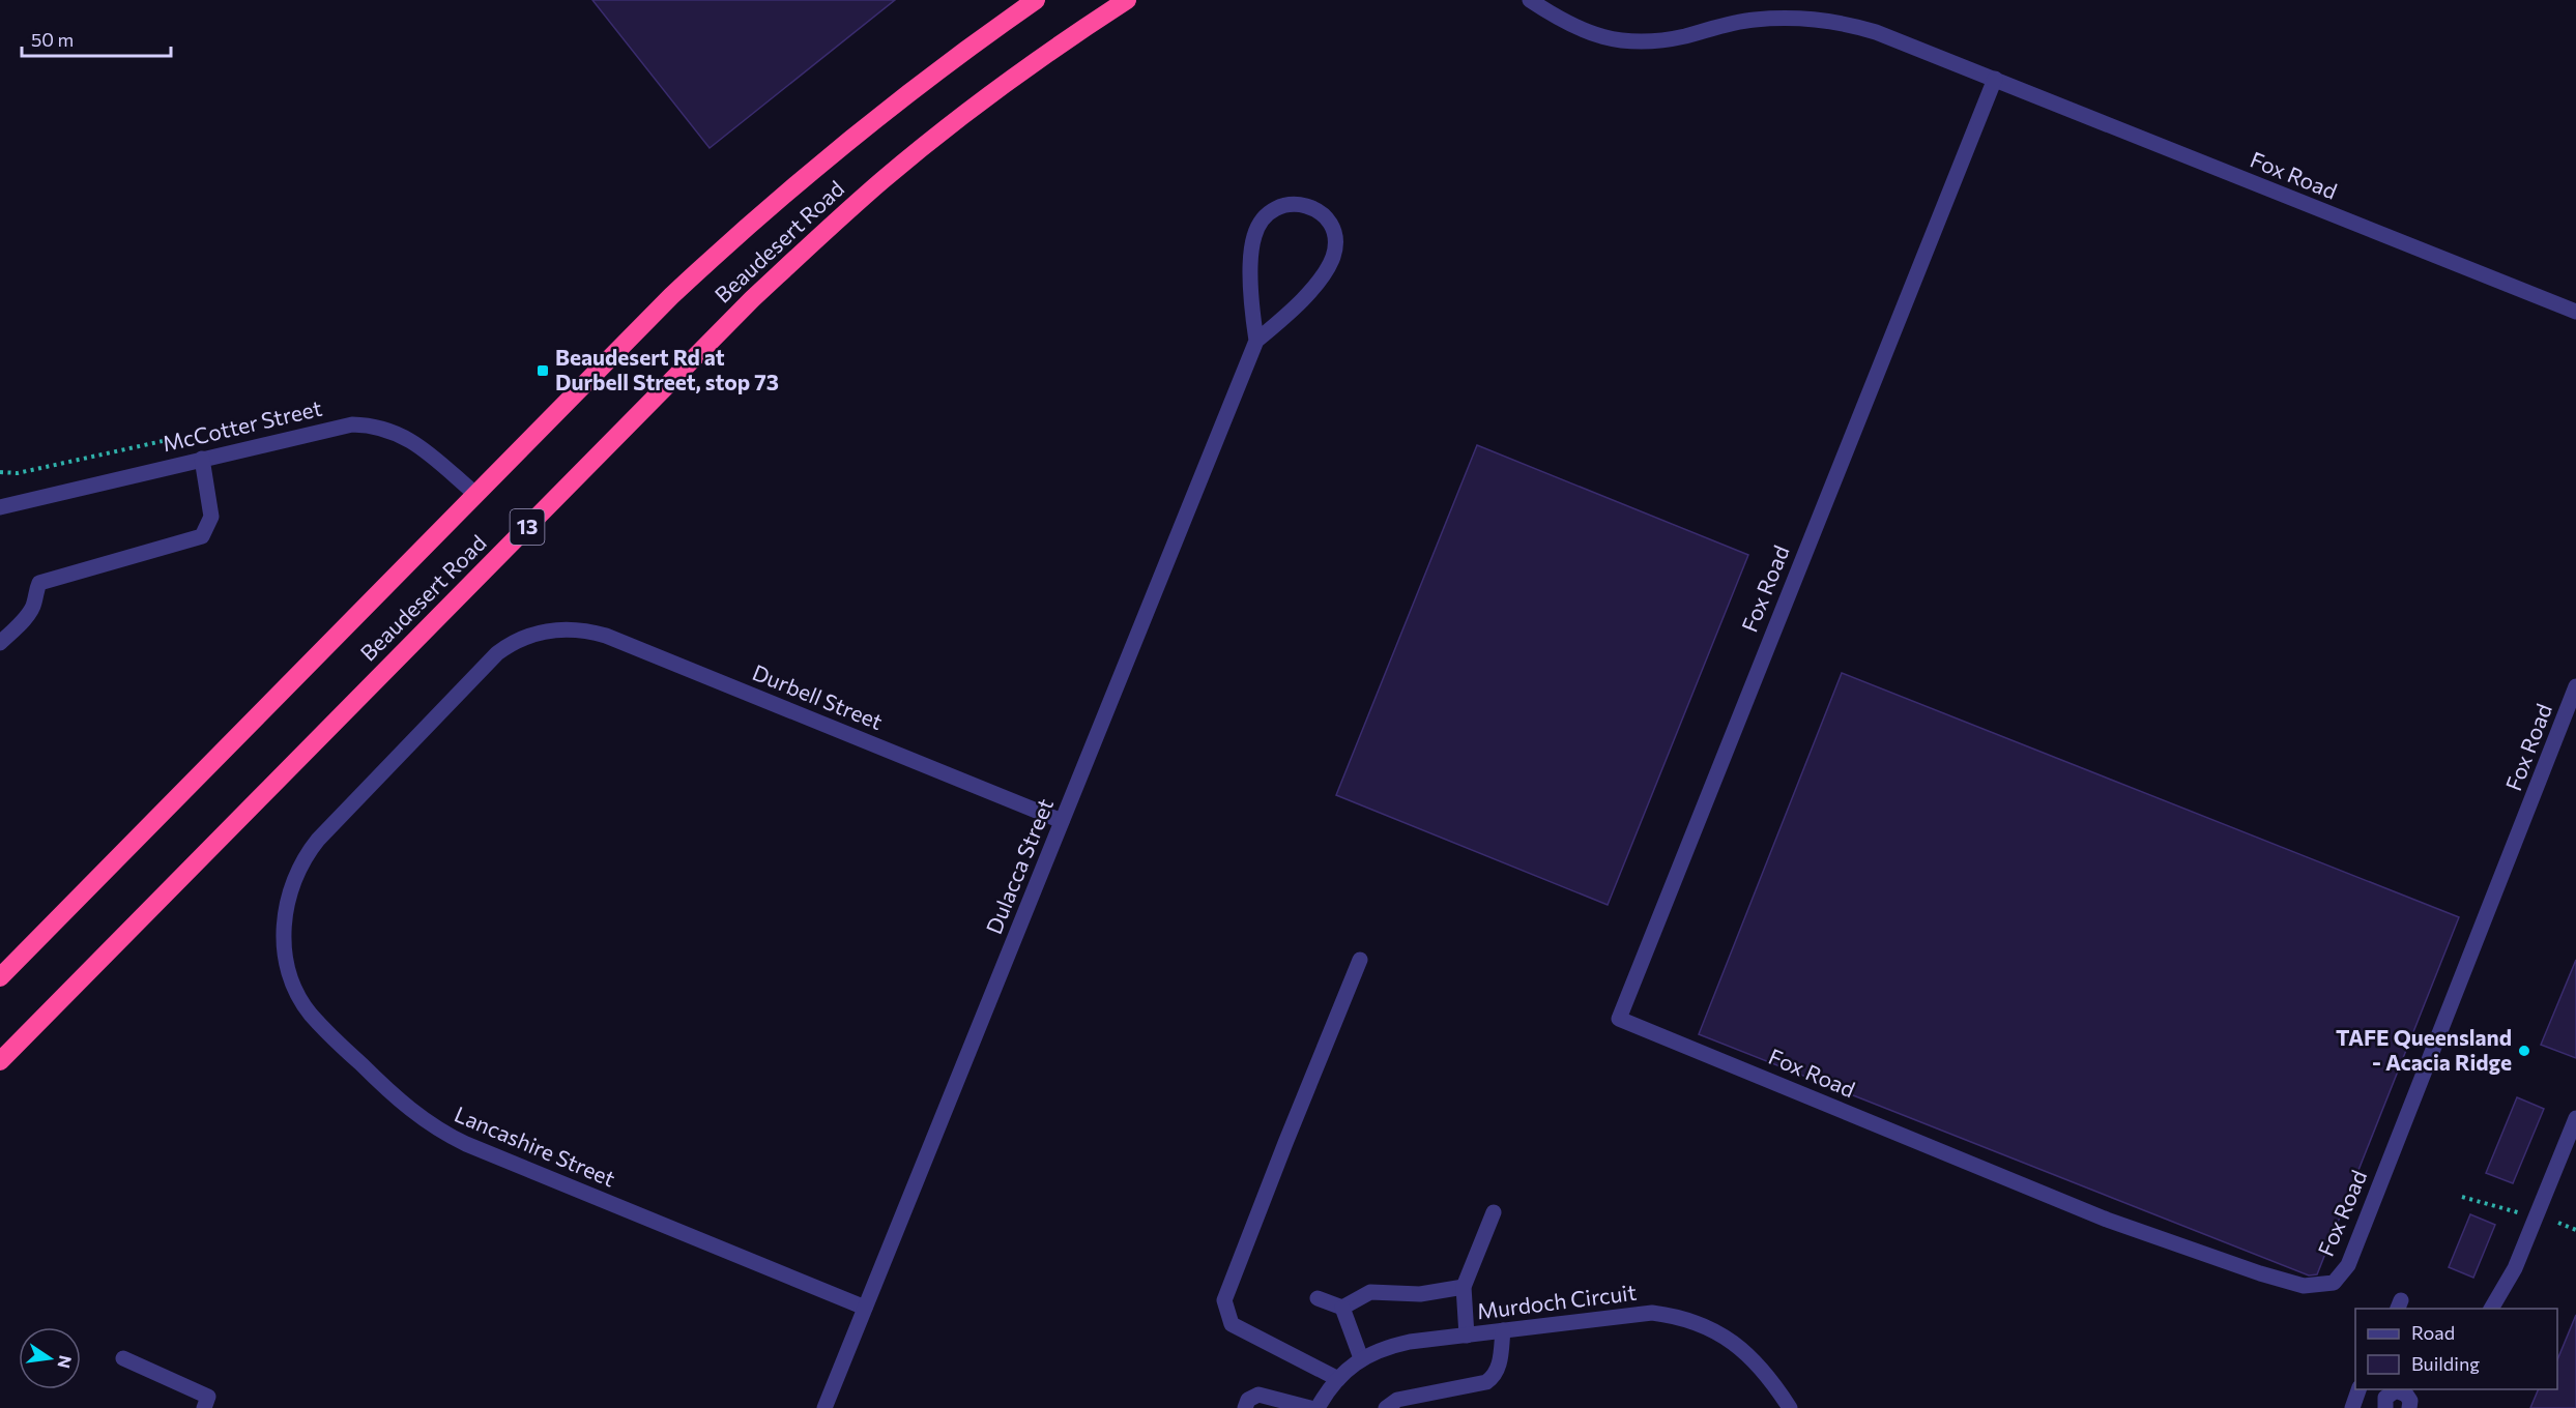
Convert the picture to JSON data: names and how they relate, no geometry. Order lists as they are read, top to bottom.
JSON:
{
  "streets": {
    "highway": ["Beaudesert Road", "13"],
    "street": [
      "Fox Road",
      "McCotter Street",
      "Durbell Street",
      "Dulacca Street",
      "Lancashire Street",
      "Murdoch Circuit"
    ]
  },
  "crossings": [
    ["Beaudesert Road", "McCotter Street"],
    ["Durbell Street", "Dulacca Street"],
    ["Durbell Street", "Lancashire Street"],
    ["Dulacca Street", "Lancashire Street"]
  ],
  "places": {
    "transit": ["Beaudesert Rd at Durbell Street, stop 73"],
    "other": ["TAFE Queensland - Acacia Ridge"]
  },
  "legend": ["Road", "Building"],
  "scale_bar": "50 m",
  "north": "right"
}
